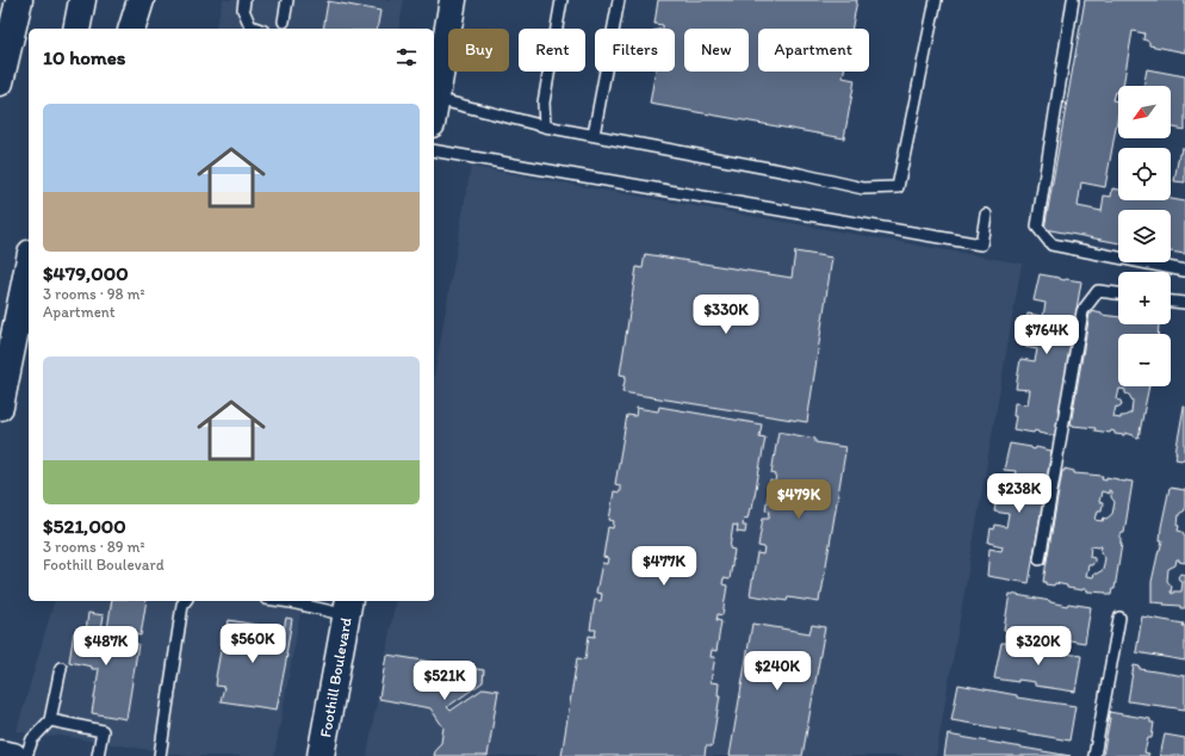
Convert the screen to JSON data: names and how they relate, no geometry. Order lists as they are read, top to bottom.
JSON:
{
  "streets": {
    "main road": ["Foothill Boulevard"]
  },
  "north": "bottom left",
  "page": {
    "chip": [
      "Buy",
      "Rent",
      "Filters",
      "New",
      "Apartment"
    ],
    "heading": "10 homes",
    "map_buttons": ["+", "−"],
    "list": [
      {
        "name": "$479,000",
        "note": "3 rooms · 98 m² · Apartment"
      },
      {
        "name": "$521,000",
        "note": "3 rooms · 89 m² · Foothill Boulevard"
      }
    ],
    "price": [
      "$330K",
      "$764K",
      "$238K",
      "$479K",
      "$477K",
      "$560K",
      "$487K",
      "$320K",
      "$240K",
      "$521K"
    ]
  }
}
